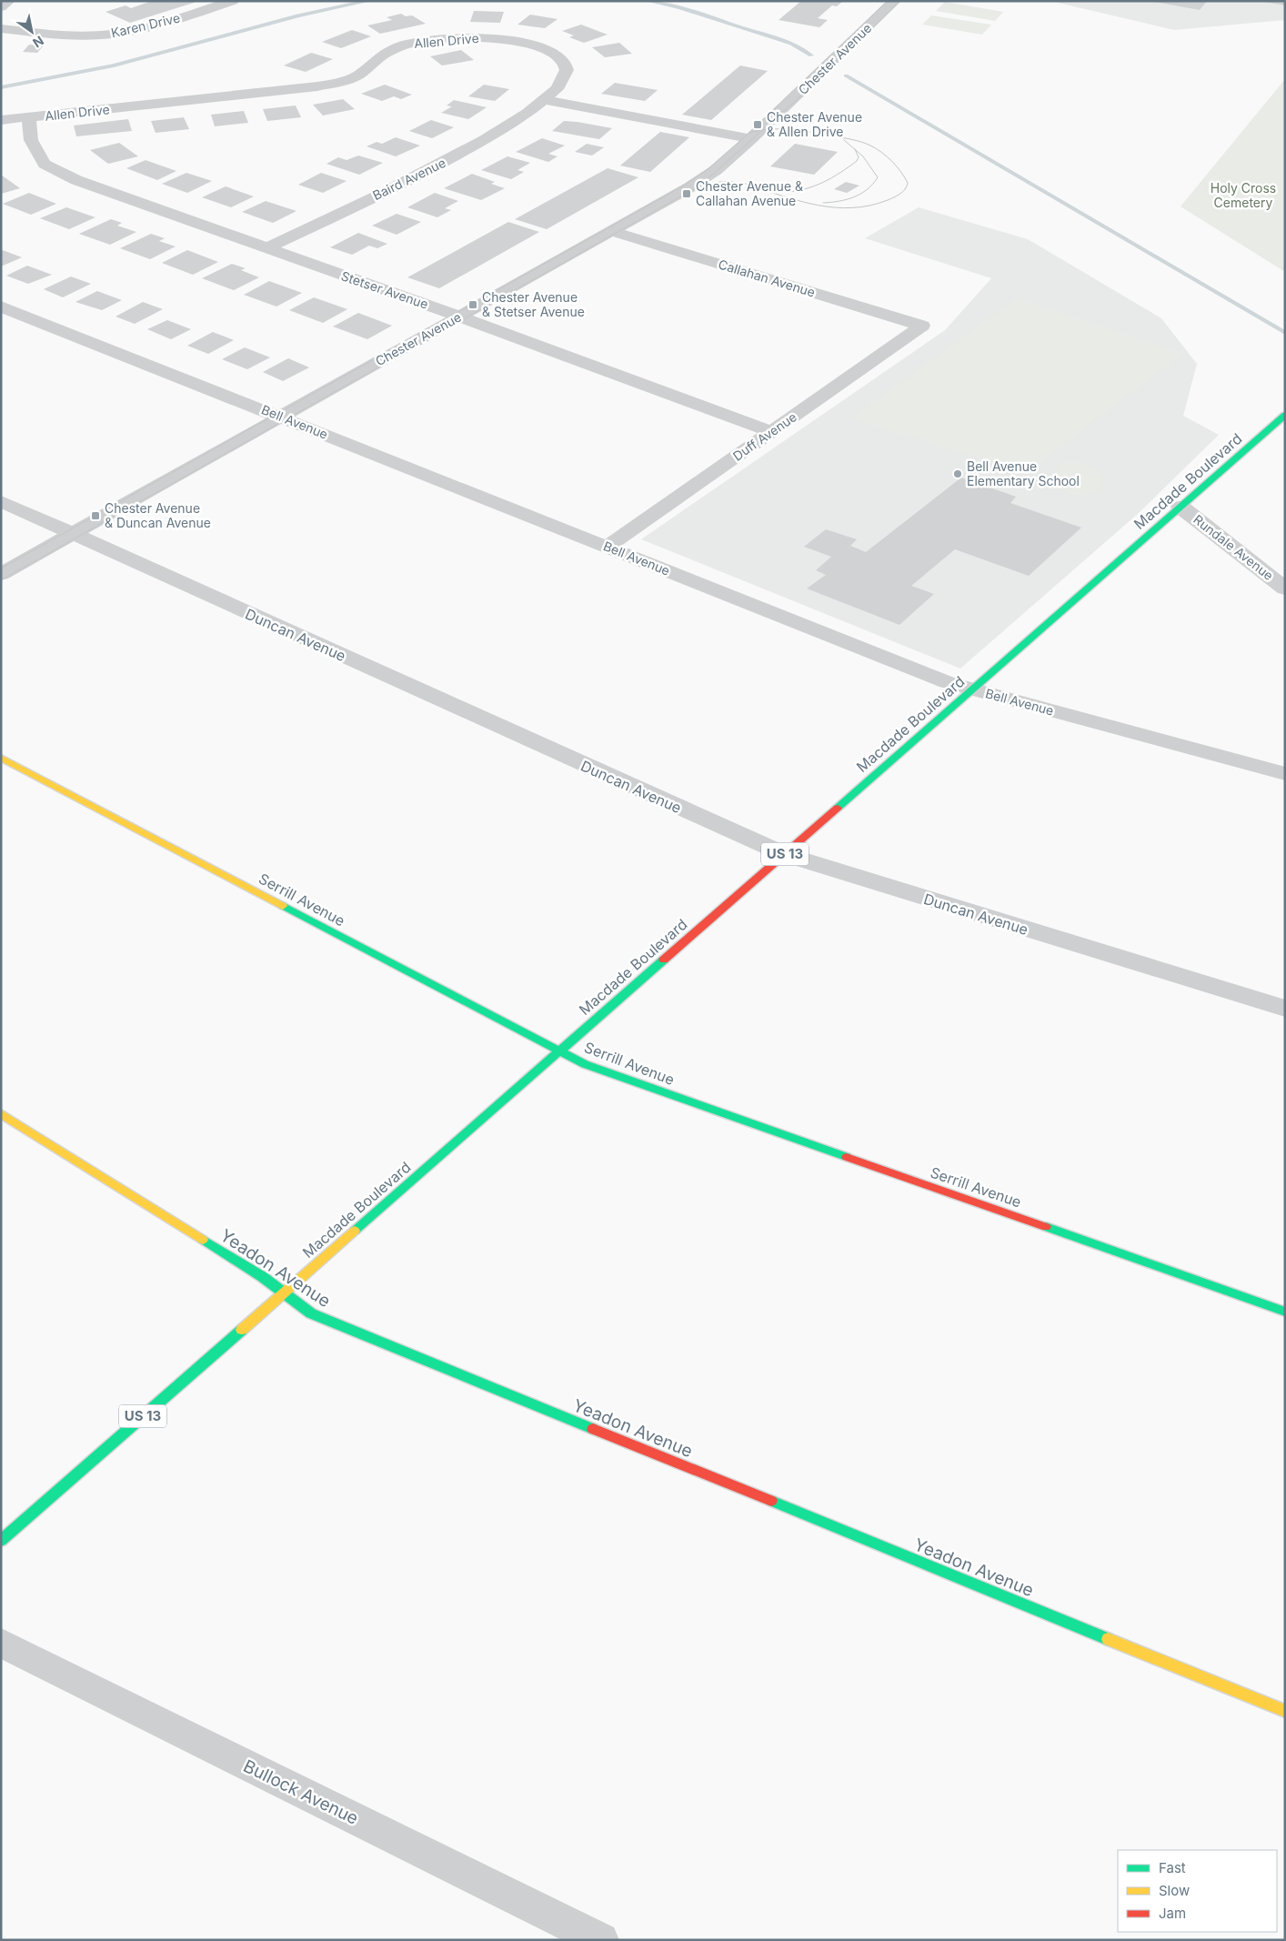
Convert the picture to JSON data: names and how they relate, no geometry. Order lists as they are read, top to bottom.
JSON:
{
  "streets": {
    "street": [
      "Karen Drive",
      "Allen Drive",
      "Chester Avenue",
      "Baird Avenue",
      "Callahan Avenue",
      "Stetser Avenue",
      "Bell Avenue",
      "Duff Avenue",
      "Macdade Boulevard",
      "Rundale Avenue",
      "Duncan Avenue",
      "US 13",
      "Serrill Avenue",
      "Yeadon Avenue",
      "Bullock Avenue"
    ]
  },
  "crossings": [
    ["Allen Drive", "Baird Avenue"],
    ["Allen Drive", "Stetser Avenue"],
    ["Chester Avenue", "Callahan Avenue"],
    ["Chester Avenue", "Stetser Avenue"],
    ["Chester Avenue", "Bell Avenue"],
    ["Chester Avenue", "Duncan Avenue"],
    ["Baird Avenue", "Stetser Avenue"],
    ["Callahan Avenue", "Duff Avenue"],
    ["Stetser Avenue", "Duff Avenue"],
    ["Bell Avenue", "Duff Avenue"],
    ["Bell Avenue", "Macdade Boulevard"],
    ["Macdade Boulevard", "Rundale Avenue"],
    ["Macdade Boulevard", "Duncan Avenue"],
    ["Macdade Boulevard", "Serrill Avenue"],
    ["Macdade Boulevard", "Yeadon Avenue"]
  ],
  "parks": ["Holy Cross Cemetery"],
  "places": {
    "transit": [
      "Chester Avenue & Allen Drive",
      "Chester Avenue & Callahan Avenue",
      "Chester Avenue & Stetser Avenue",
      "Chester Avenue & Duncan Avenue"
    ],
    "other": ["Bell Avenue Elementary School"]
  },
  "legend": ["Fast", "Slow", "Jam"],
  "north": "bottom right"
}
